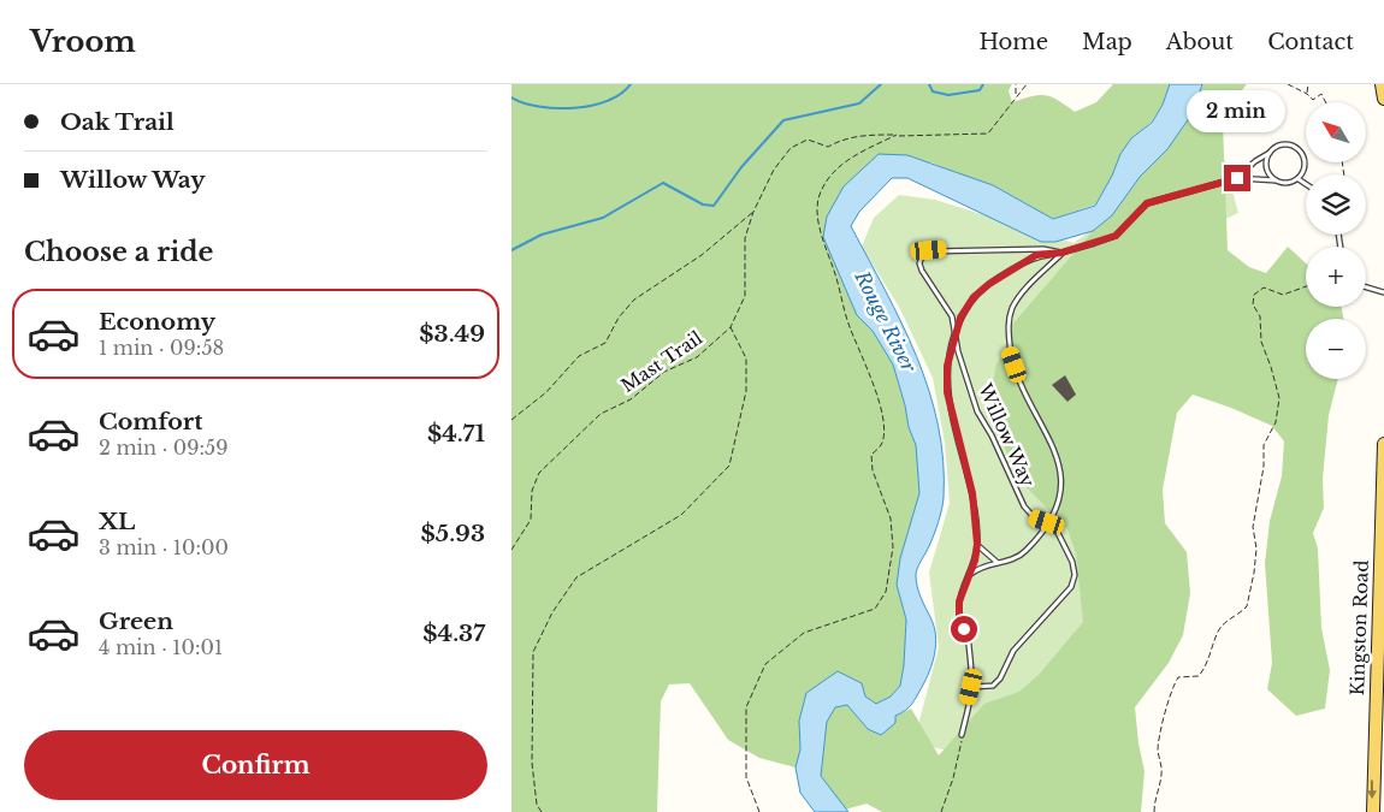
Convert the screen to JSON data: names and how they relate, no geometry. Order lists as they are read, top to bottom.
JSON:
{
  "streets": {
    "main road": ["Kingston Road"],
    "lane": ["Willow Way"],
    "path": ["Mast Trail"]
  },
  "one_way": ["Kingston Road"],
  "water": ["Rouge River"],
  "north": "top left",
  "page": {
    "header": "Vroom",
    "nav": [
      "Home",
      "Map",
      "About",
      "Contact"
    ],
    "banner": ["Oak Trail", "Willow Way"],
    "bubble": "2 min",
    "map_buttons": ["+", "−"],
    "heading": "Choose a ride",
    "list": [
      {
        "name": "Economy",
        "note": "1 min · 09:58",
        "value": "$3.49"
      },
      {
        "name": "Comfort",
        "note": "2 min · 09:59",
        "value": "$4.71"
      },
      {
        "name": "XL",
        "note": "3 min · 10:00",
        "value": "$5.93"
      },
      {
        "name": "Green",
        "note": "4 min · 10:01",
        "value": "$4.37"
      }
    ],
    "buttons": "Confirm"
  }
}
